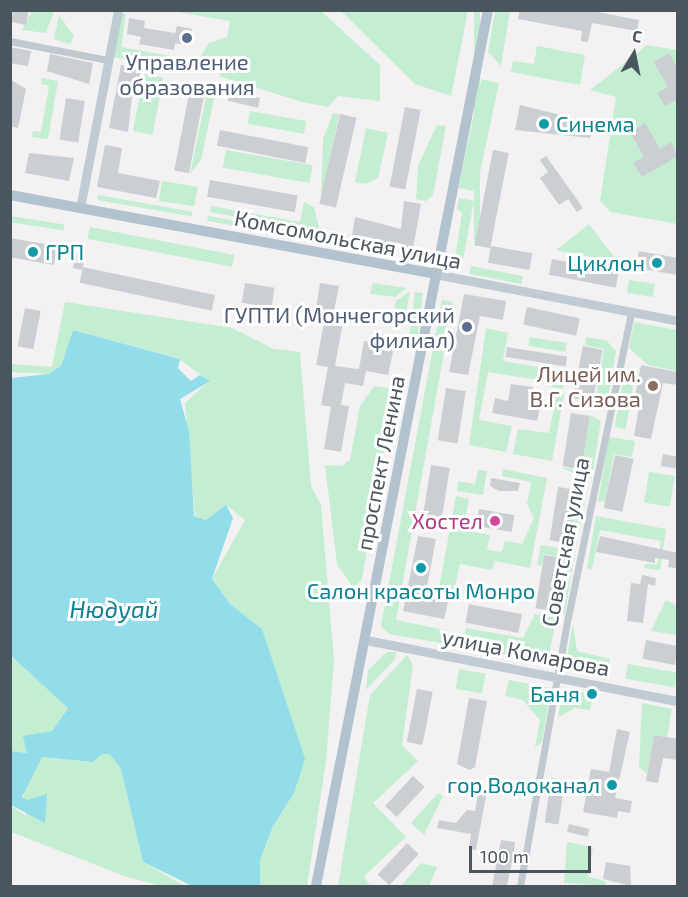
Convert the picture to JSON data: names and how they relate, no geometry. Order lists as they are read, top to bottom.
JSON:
{
  "streets": {
    "main road": ["Комсомольская улица", "проспект Ленина"],
    "street": ["Советская улица", "улица Комарова"]
  },
  "crossings": [
    ["Комсомольская улица", "проспект Ленина"],
    ["Комсомольская улица", "Советская улица"],
    ["проспект Ленина", "улица Комарова"],
    ["Советская улица", "улица Комарова"]
  ],
  "water": ["Нюдуай"],
  "places": [
    "Управление образования",
    "Синема",
    "ГРП",
    "Циклон",
    "ГУПТИ (Мончегорский филиал)",
    "Лицей им. В.Г. Сизова",
    "Хостел",
    "Салон красоты Монро",
    "Баня",
    "гор.Водоканал"
  ],
  "scale_bar": "100 m",
  "north": "top"
}
